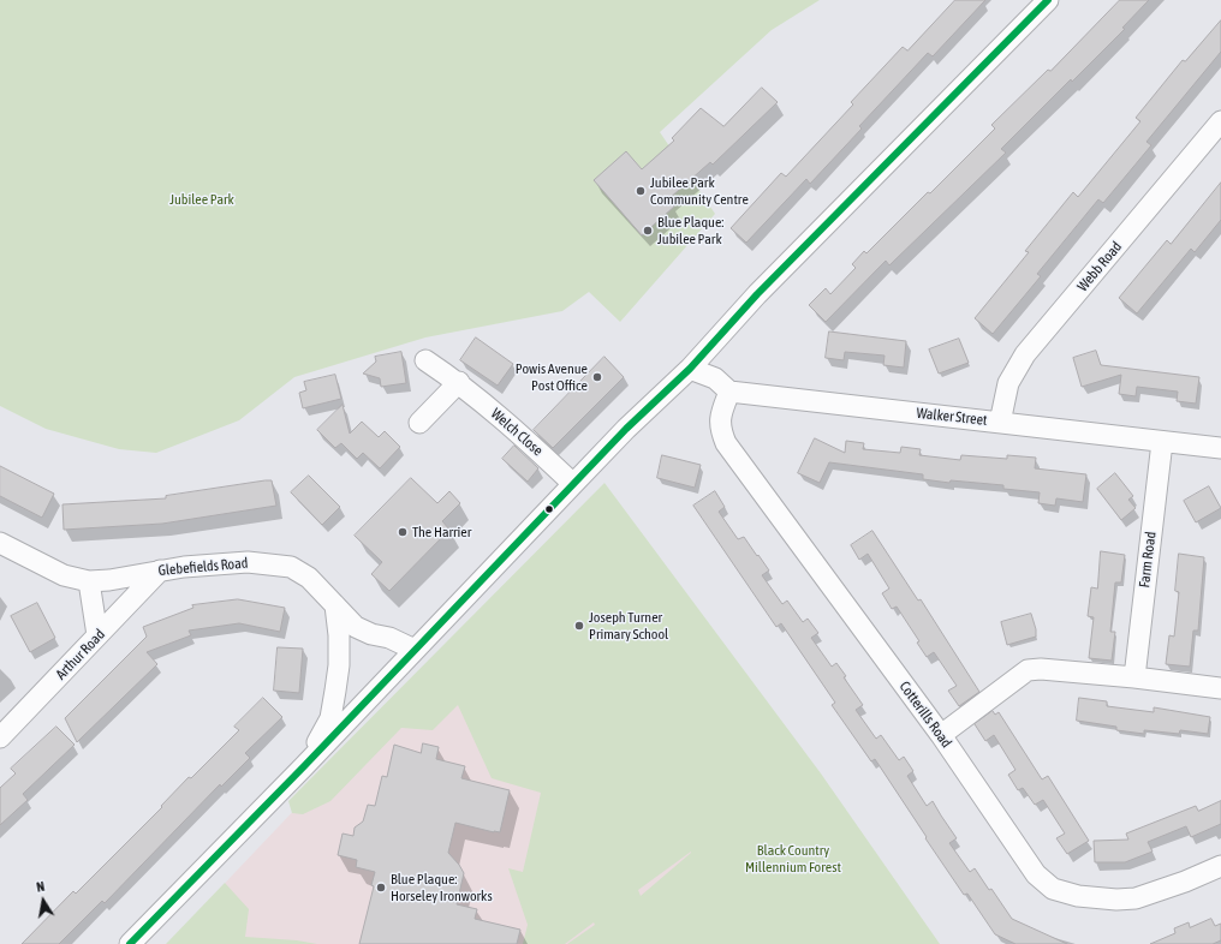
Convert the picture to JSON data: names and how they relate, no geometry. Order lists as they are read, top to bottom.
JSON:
{
  "streets": {
    "street": [
      "Webb Road",
      "Walker Street",
      "Welch Close",
      "Farm Road",
      "Glebefields Road",
      "Arthur Road",
      "Cotterills Road"
    ]
  },
  "crossings": [
    ["Webb Road", "Walker Street"],
    ["Walker Street", "Farm Road"],
    ["Walker Street", "Cotterills Road"],
    ["Glebefields Road", "Arthur Road"]
  ],
  "parks": ["Jubilee Park", "Black Country Millennium Forest"],
  "places": [
    "Jubilee Park Community Centre",
    "Blue Plaque: Jubilee Park",
    "Powis Avenue Post Office",
    "The Harrier",
    "Joseph Turner Primary School",
    "Blue Plaque: Horseley Ironworks"
  ],
  "north": "top"
}
